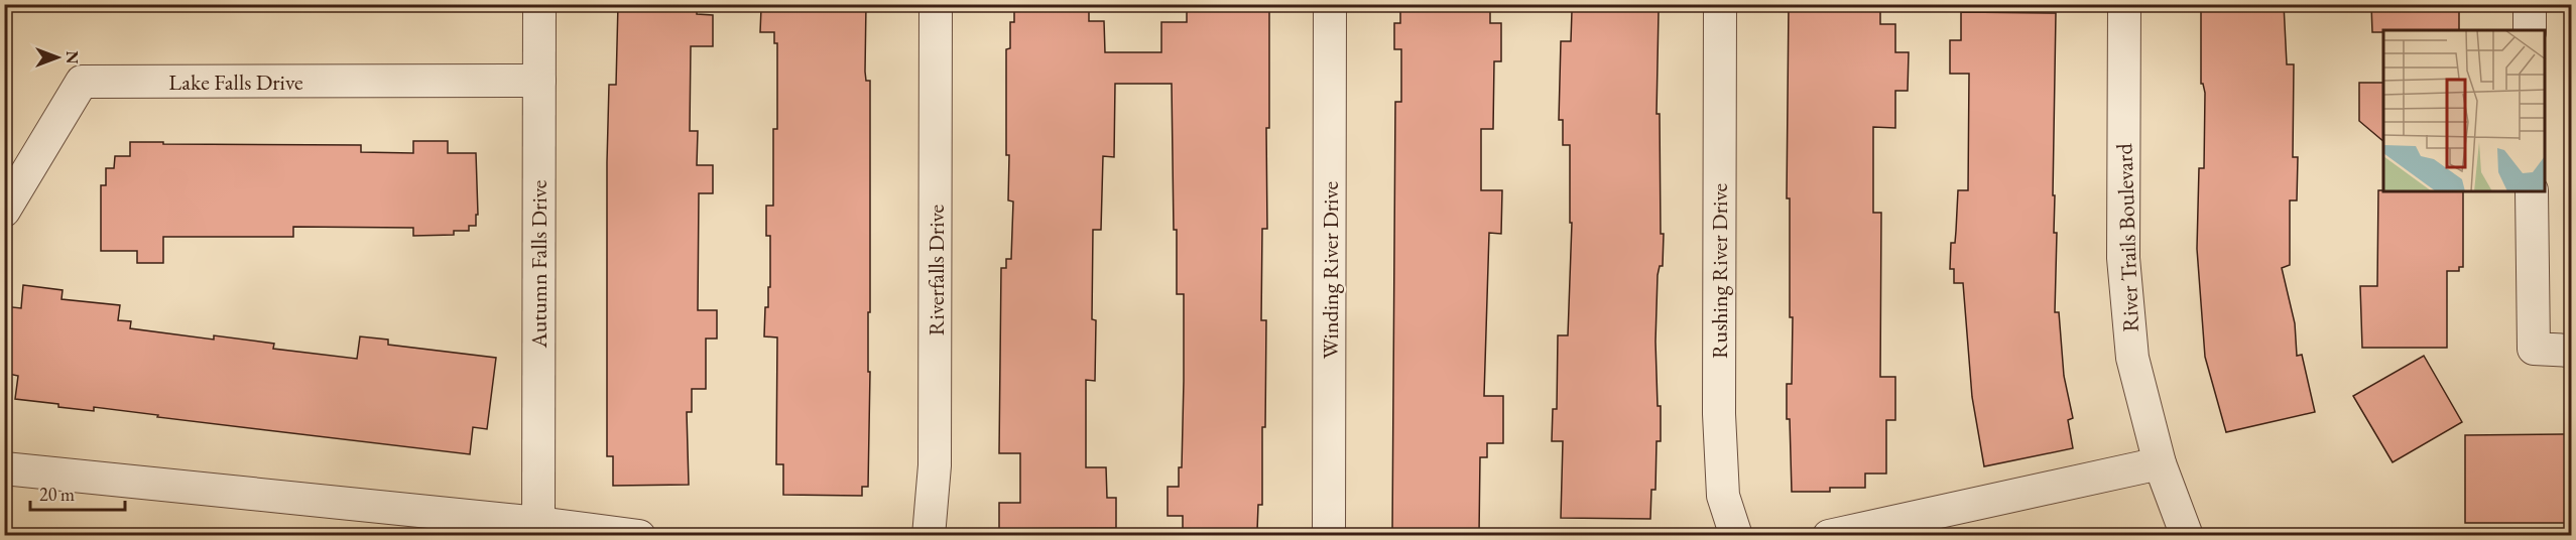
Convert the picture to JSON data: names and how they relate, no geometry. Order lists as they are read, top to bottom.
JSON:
{
  "streets": {
    "street": [
      "Lake Falls Drive",
      "River Trails Boulevard",
      "Autumn Falls Drive",
      "Riverfalls Drive",
      "Winding River Drive",
      "Rushing River Drive"
    ]
  },
  "crossings": [
    ["Lake Falls Drive", "Autumn Falls Drive"]
  ],
  "scale_bar": "20 m",
  "north": "right"
}
